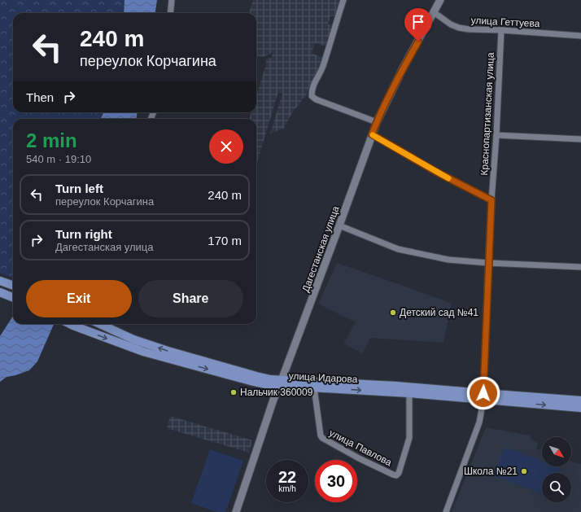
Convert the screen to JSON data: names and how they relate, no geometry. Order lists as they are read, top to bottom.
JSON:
{
  "streets": {
    "main road": ["улица Идарова"],
    "street": [
      "улица Геттуева",
      "Краснопартизанская улица",
      "Дагестанская улица",
      "улица Павлова"
    ]
  },
  "crossings": [
    ["улица Геттуева", "Краснопартизанская улица"],
    ["улица Геттуева", "Дагестанская улица"],
    ["Краснопартизанская улица", "улица Идарова"],
    ["Дагестанская улица", "улица Идарова"],
    ["улица Идарова", "улица Павлова"]
  ],
  "places": ["Детский сад №41", "Нальчик 360009", "Школа №21"],
  "north": "bottom right",
  "page": {
    "turn": ["240 m", "переулок Корчагина"],
    "then": "Then",
    "heading": ["2 min", "540 m · 19:10"],
    "list": [
      {
        "name": "Turn left",
        "note": "переулок Корчагина",
        "value": "240 m"
      },
      {
        "name": "Turn right",
        "note": "Дагестанская улица",
        "value": "170 m"
      }
    ],
    "buttons": ["Exit", "Share"],
    "speed": "22 km/h",
    "limit": "30"
  }
}
